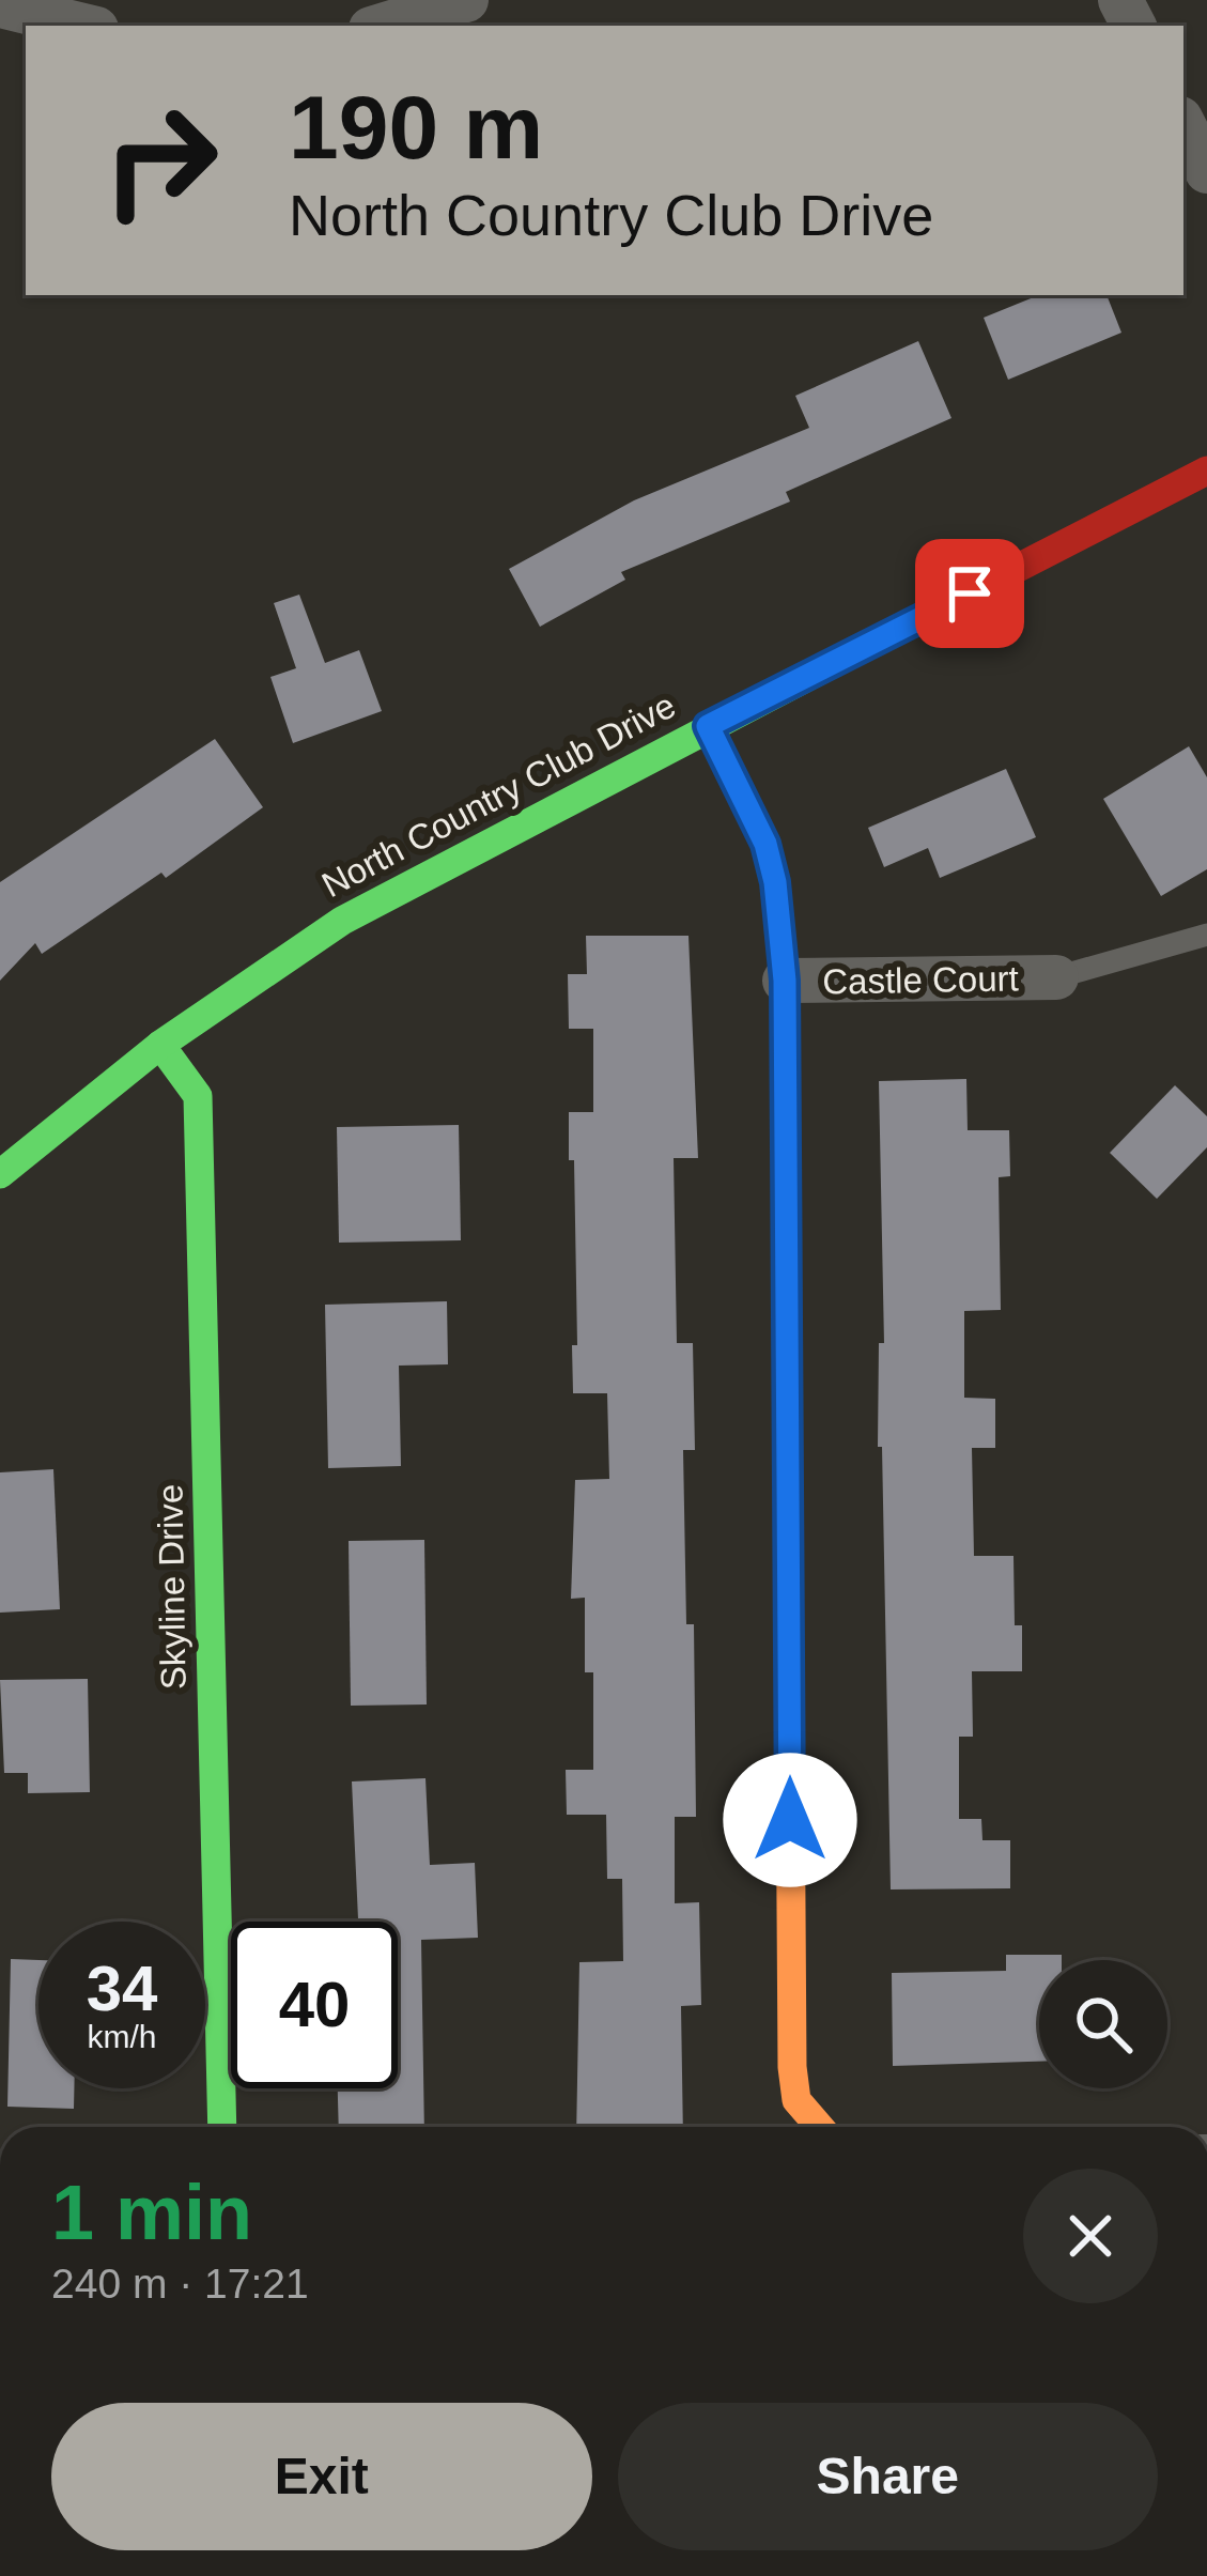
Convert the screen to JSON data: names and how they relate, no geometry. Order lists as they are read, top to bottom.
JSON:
{
  "streets": {
    "street": ["North Country Club Drive", "Castle Court", "Skyline Drive"]
  },
  "crossings": [
    ["North Country Club Drive", "Skyline Drive"]
  ],
  "page": {
    "turn": ["190 m", "North Country Club Drive"],
    "speed": "34 km/h",
    "limit": "40",
    "heading": ["1 min", "240 m · 17:21"],
    "buttons": ["Exit", "Share"]
  }
}
